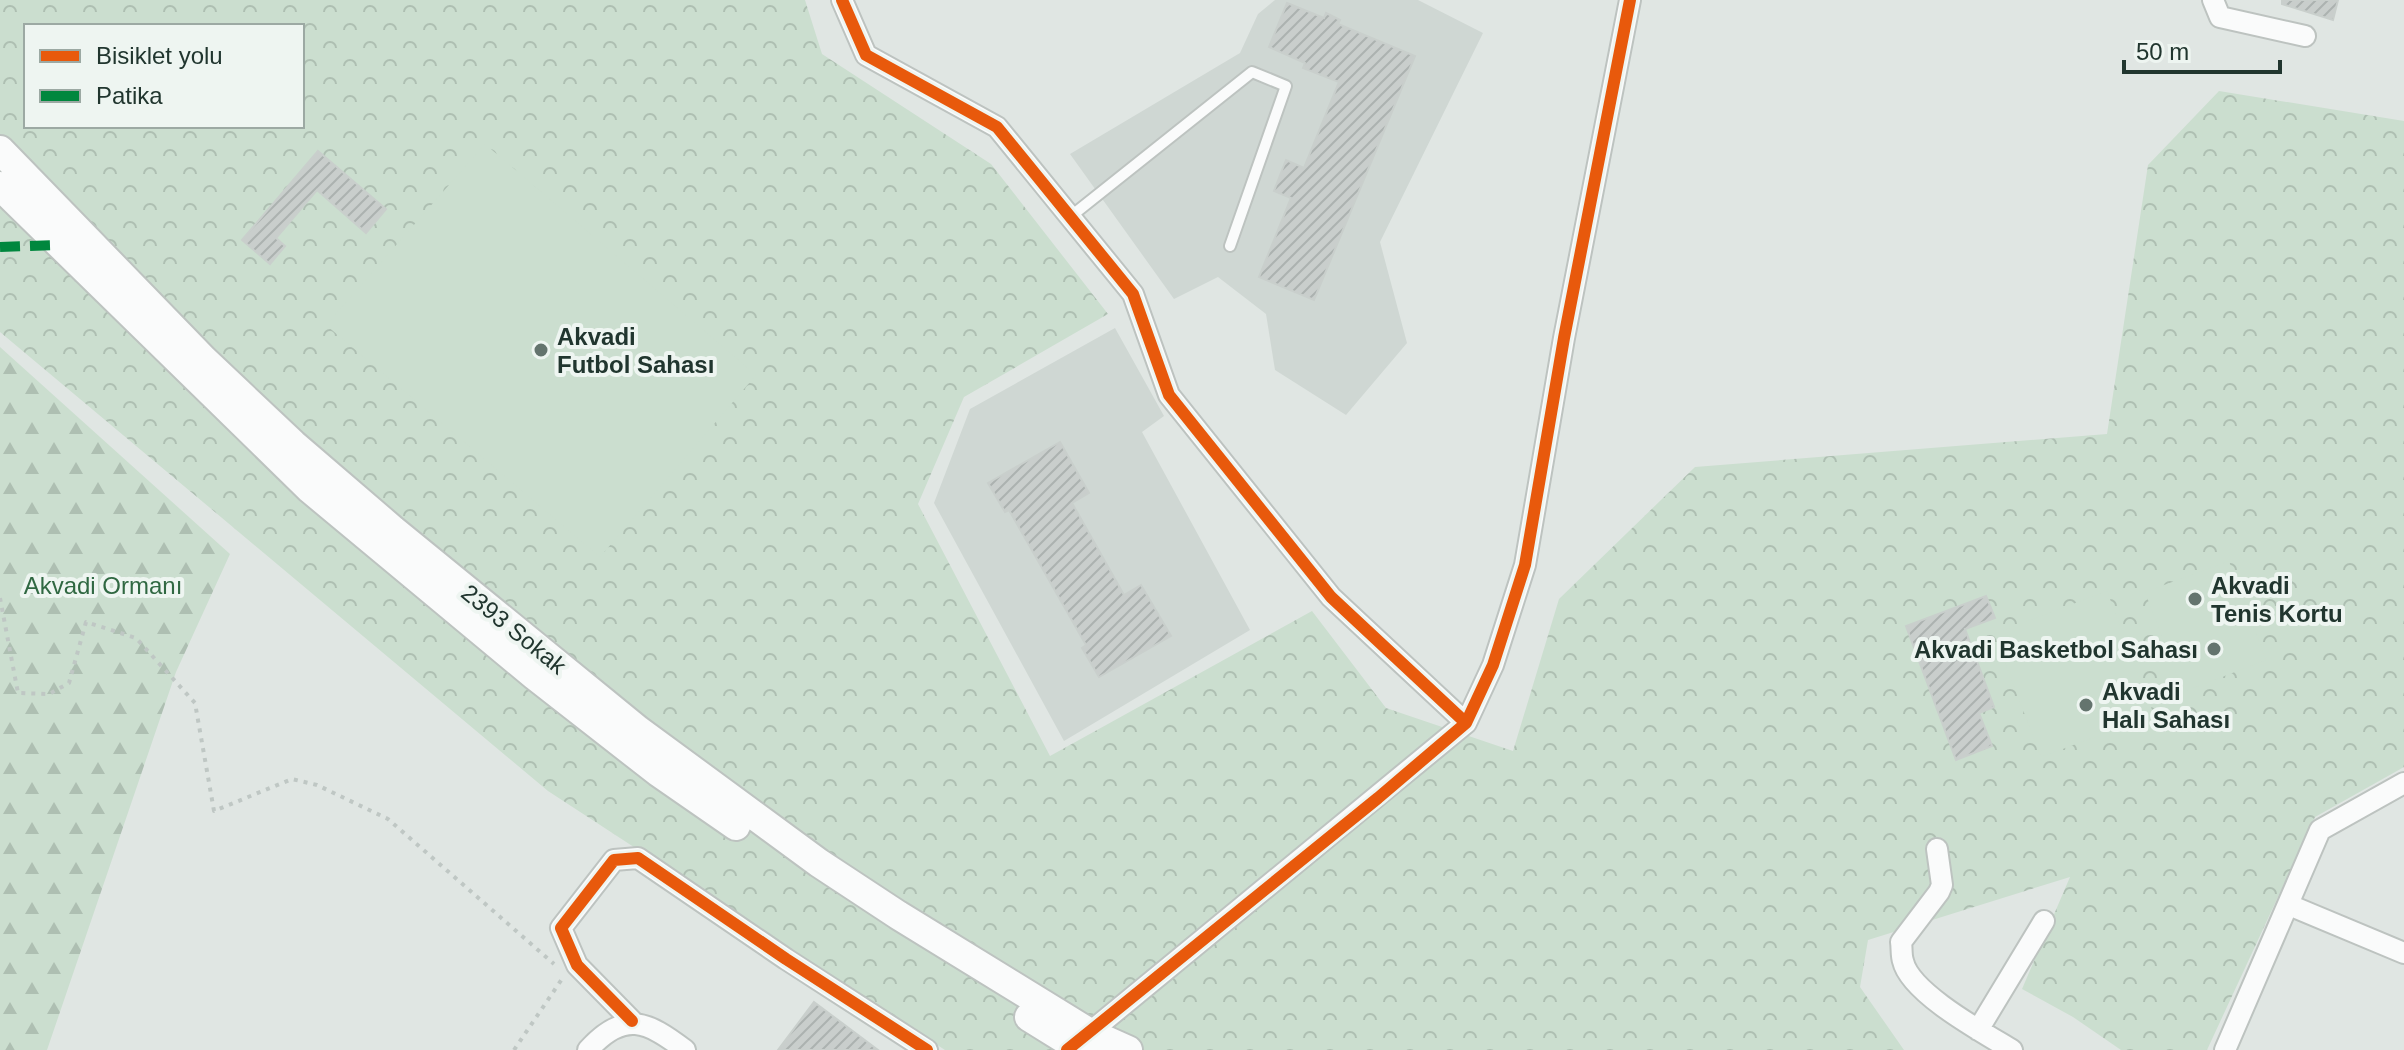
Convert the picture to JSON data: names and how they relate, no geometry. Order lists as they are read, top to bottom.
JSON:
{
  "streets": {
    "main road": ["2393 Sokak"]
  },
  "parks": ["Akvadi Ormanı"],
  "places": [
    "Akvadi Futbol Sahası",
    "Akvadi Tenis Kortu",
    "Akvadi Basketbol Sahası",
    "Akvadi Halı Sahası"
  ],
  "legend": ["Bisiklet yolu", "Patika"],
  "scale_bar": "50 m"
}
